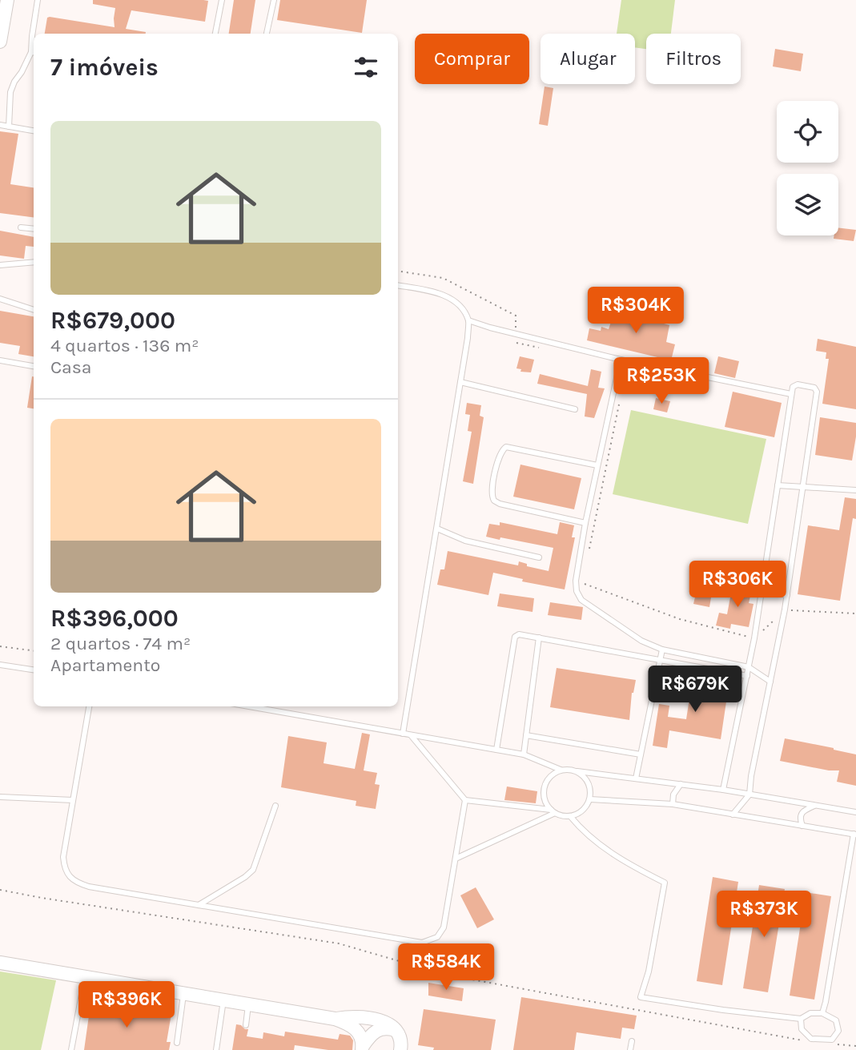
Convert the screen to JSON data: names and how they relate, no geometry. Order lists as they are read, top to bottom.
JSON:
{
  "page": {
    "chip": ["Comprar", "Alugar", "Filtros"],
    "heading": "7 imóveis",
    "list": [
      {
        "name": "R$679,000",
        "note": "4 quartos · 136 m² · Casa"
      },
      {
        "name": "R$396,000",
        "note": "2 quartos · 74 m² · Apartamento"
      }
    ],
    "price": [
      "R$304K",
      "R$253K",
      "R$306K",
      "R$679K",
      "R$373K",
      "R$584K",
      "R$396K"
    ]
  }
}
